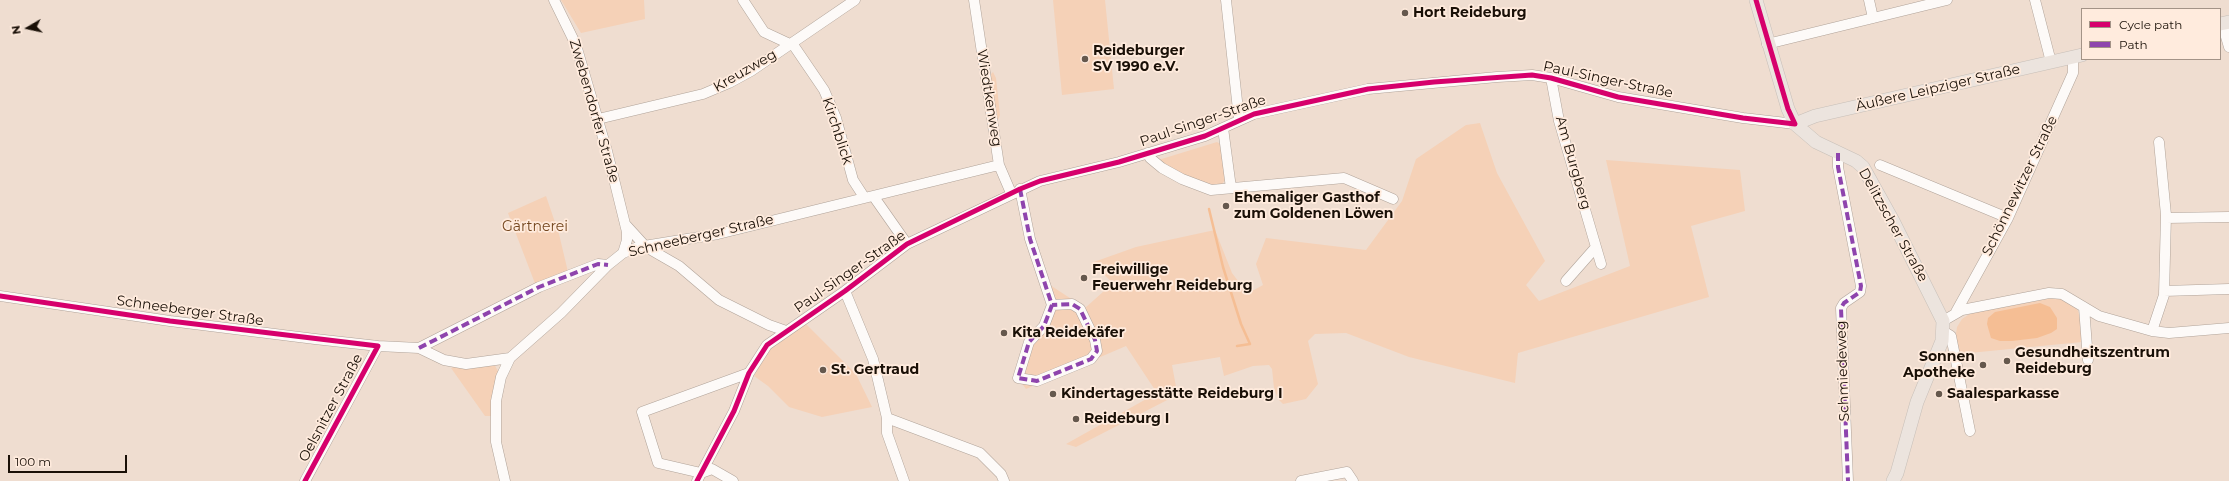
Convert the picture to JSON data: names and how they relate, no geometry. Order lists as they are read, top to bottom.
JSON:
{
  "streets": {
    "main road": ["Äußere Leipziger Straße", "Delitzscher Straße"],
    "street": [
      "Kreuzweg",
      "Paul-Singer-Straße",
      "Wiedtkenweg",
      "Zwebendorfer Straße",
      "Kirchblick",
      "Am Burgberg",
      "Schönnewitzer Straße",
      "Schneeberger Straße",
      "Schmiedeweg",
      "Oelsnitzer Straße"
    ]
  },
  "crossings": [
    ["Kreuzweg", "Zwebendorfer Straße"],
    ["Kreuzweg", "Kirchblick"],
    ["Paul-Singer-Straße", "Äußere Leipziger Straße"],
    ["Paul-Singer-Straße", "Wiedtkenweg"],
    ["Paul-Singer-Straße", "Zwebendorfer Straße"],
    ["Paul-Singer-Straße", "Kirchblick"],
    ["Paul-Singer-Straße", "Am Burgberg"],
    ["Paul-Singer-Straße", "Delitzscher Straße"],
    ["Paul-Singer-Straße", "Schneeberger Straße"],
    ["Äußere Leipziger Straße", "Schönnewitzer Straße"],
    ["Äußere Leipziger Straße", "Delitzscher Straße"],
    ["Wiedtkenweg", "Schneeberger Straße"],
    ["Zwebendorfer Straße", "Schneeberger Straße"],
    ["Kirchblick", "Schneeberger Straße"],
    ["Delitzscher Straße", "Schmiedeweg"],
    ["Schneeberger Straße", "Oelsnitzer Straße"]
  ],
  "parks": ["Gärtnerei"],
  "places": [
    "Hort Reideburg",
    "Reideburger SV 1990 e.V.",
    "Ehemaliger Gasthof zum Goldenen Löwen",
    "Freiwillige Feuerwehr Reideburg",
    "Kita Reidekäfer",
    "Gesundheitszentrum Reideburg",
    "Sonnen Apotheke",
    "St. Gertraud",
    "Kindertagesstätte Reideburg I",
    "Saalesparkasse",
    "Reideburg I"
  ],
  "legend": ["Cycle path", "Path"],
  "scale_bar": "100 m",
  "north": "left"
}
